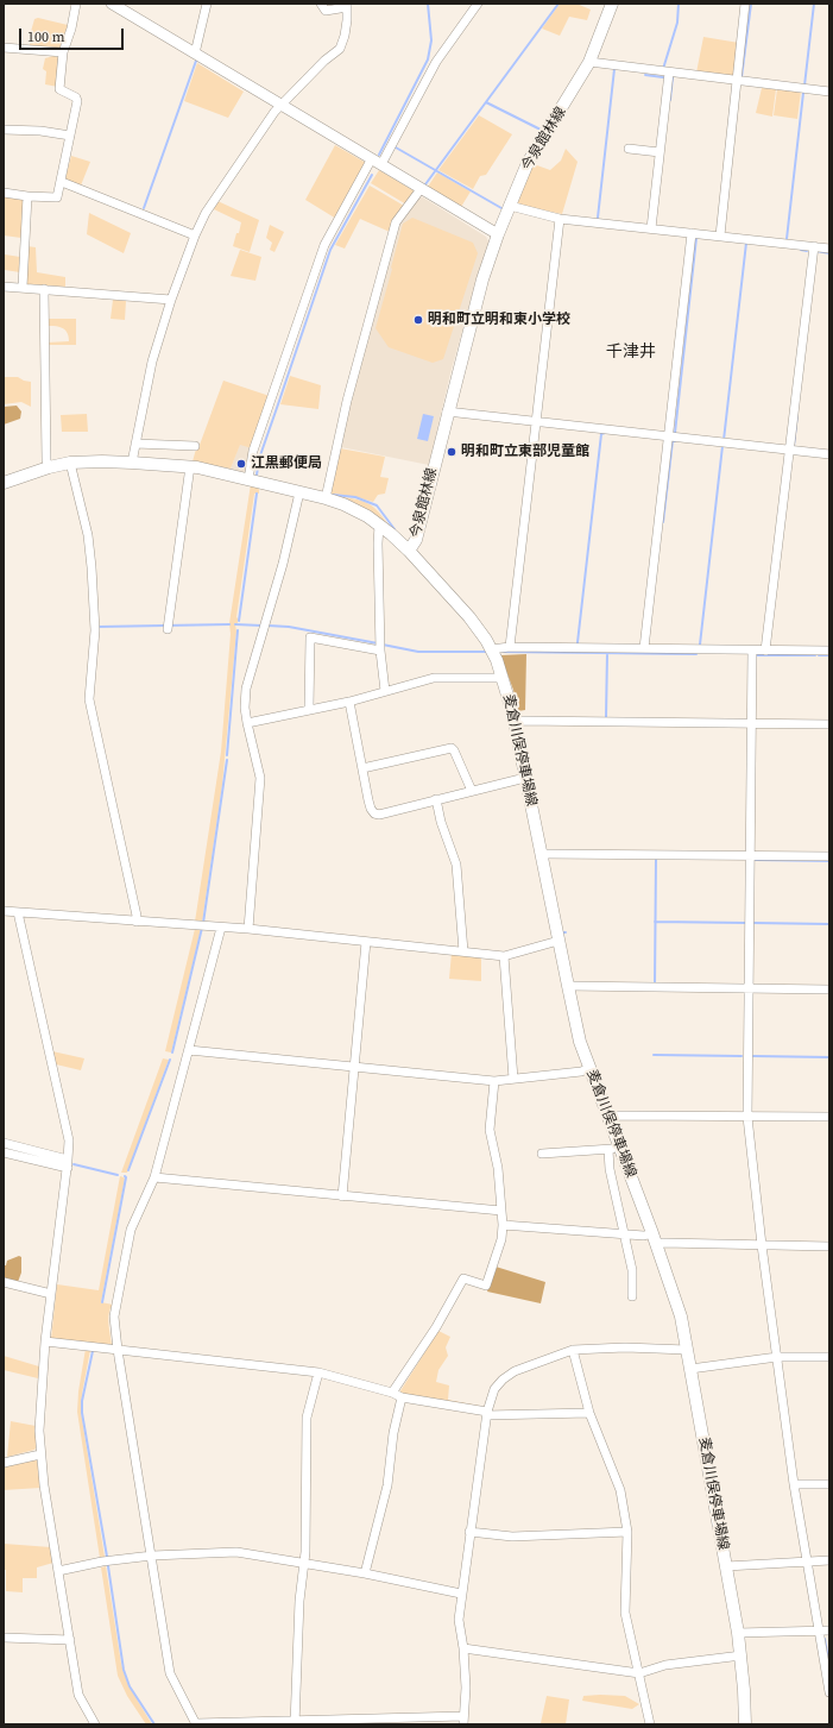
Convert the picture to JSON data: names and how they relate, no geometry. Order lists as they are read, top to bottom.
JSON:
{
  "streets": {
    "main road": ["今泉館林線", "麦倉川俣停車場線"]
  },
  "crossings": [
    ["今泉館林線", "麦倉川俣停車場線"]
  ],
  "districts": ["千津井"],
  "places": ["明和町立明和東小学校", "明和町立東部児童館", "江黒郵便局"],
  "scale_bar": "100 m"
}
